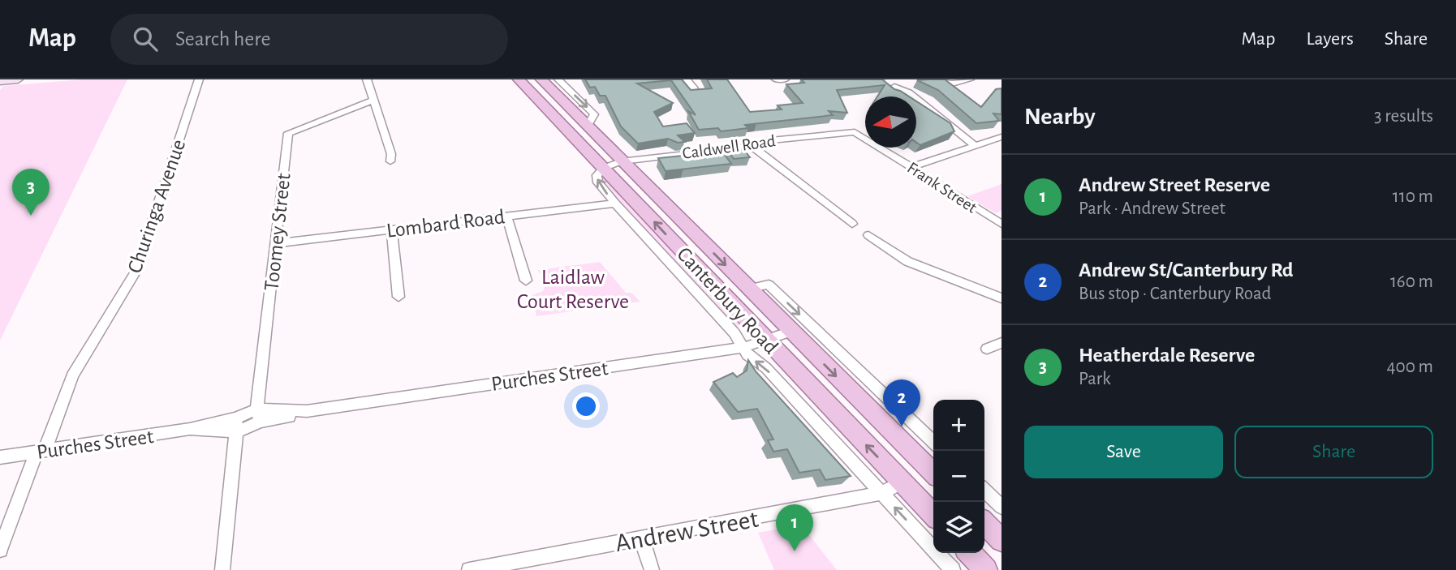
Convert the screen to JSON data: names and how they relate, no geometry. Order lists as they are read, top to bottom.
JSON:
{
  "streets": {
    "main road": ["Canterbury Road"],
    "street": [
      "Caldwell Road",
      "Frank Street",
      "Churinga Avenue",
      "Lombard Road",
      "Toomey Street",
      "Purches Street",
      "Andrew Street"
    ]
  },
  "crossings": [
    ["Caldwell Road", "Frank Street"],
    ["Caldwell Road", "Canterbury Road"],
    ["Churinga Avenue", "Purches Street"],
    ["Lombard Road", "Toomey Street"],
    ["Lombard Road", "Canterbury Road"],
    ["Toomey Street", "Purches Street"],
    ["Canterbury Road", "Purches Street"],
    ["Canterbury Road", "Andrew Street"]
  ],
  "parks": ["Laidlaw Court Reserve"],
  "north": "left",
  "page": {
    "header": "Map",
    "search": "Search here",
    "nav": ["Map", "Layers", "Share"],
    "heading": ["Nearby", "3 results"],
    "list": [
      {
        "mark": "1",
        "name": "Andrew Street Reserve",
        "note": "Park · Andrew Street",
        "value": "110 m"
      },
      {
        "mark": "2",
        "name": "Andrew St/Canterbury Rd",
        "note": "Bus stop · Canterbury Road",
        "value": "160 m"
      },
      {
        "mark": "3",
        "name": "Heatherdale Reserve",
        "note": "Park",
        "value": "400 m"
      }
    ],
    "pins": ["3", "2", "1"],
    "map_buttons": ["+", "−"],
    "buttons": ["Save", "Share"]
  }
}
